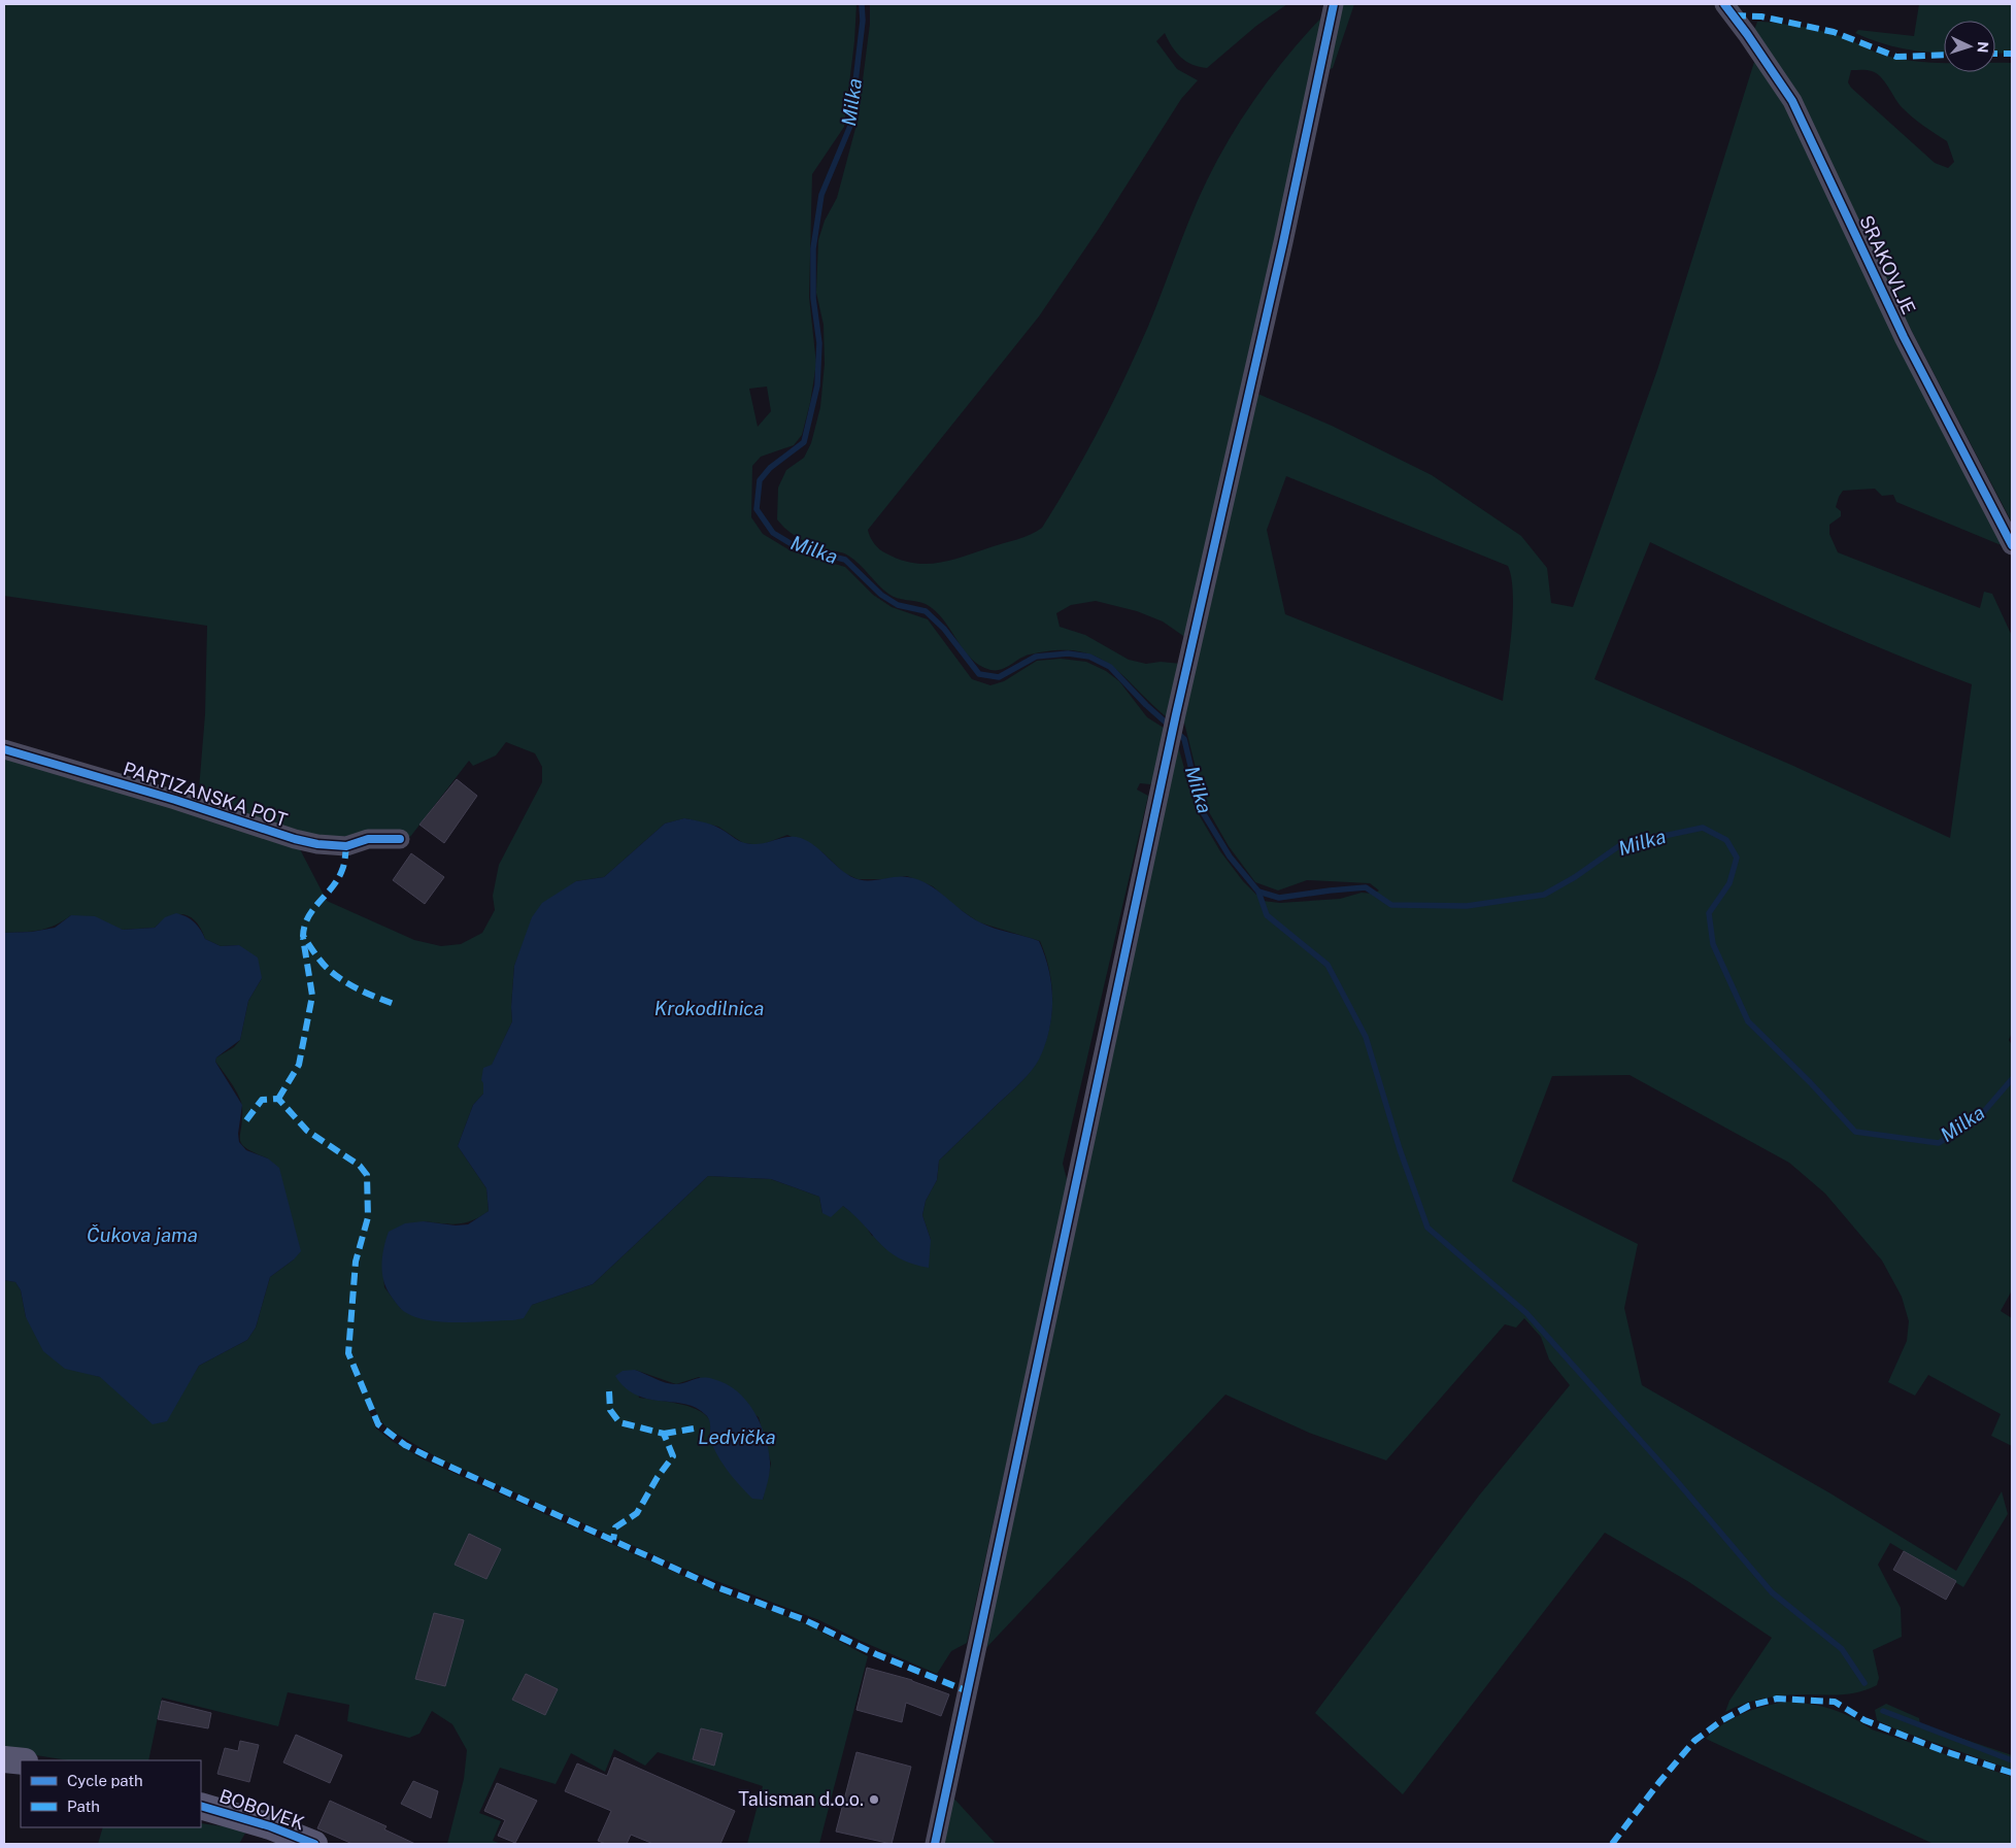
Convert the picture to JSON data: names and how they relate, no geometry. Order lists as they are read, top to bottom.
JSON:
{
  "streets": {
    "street": ["SRAKOVLJE", "PARTIZANSKA POT", "BOBOVEK"]
  },
  "water": [
    "Milka",
    "Krokodilnica",
    "Čukova jama",
    "Ledvička"
  ],
  "places": ["Talisman d.o.o."],
  "legend": ["Cycle path", "Path"],
  "north": "right"
}
